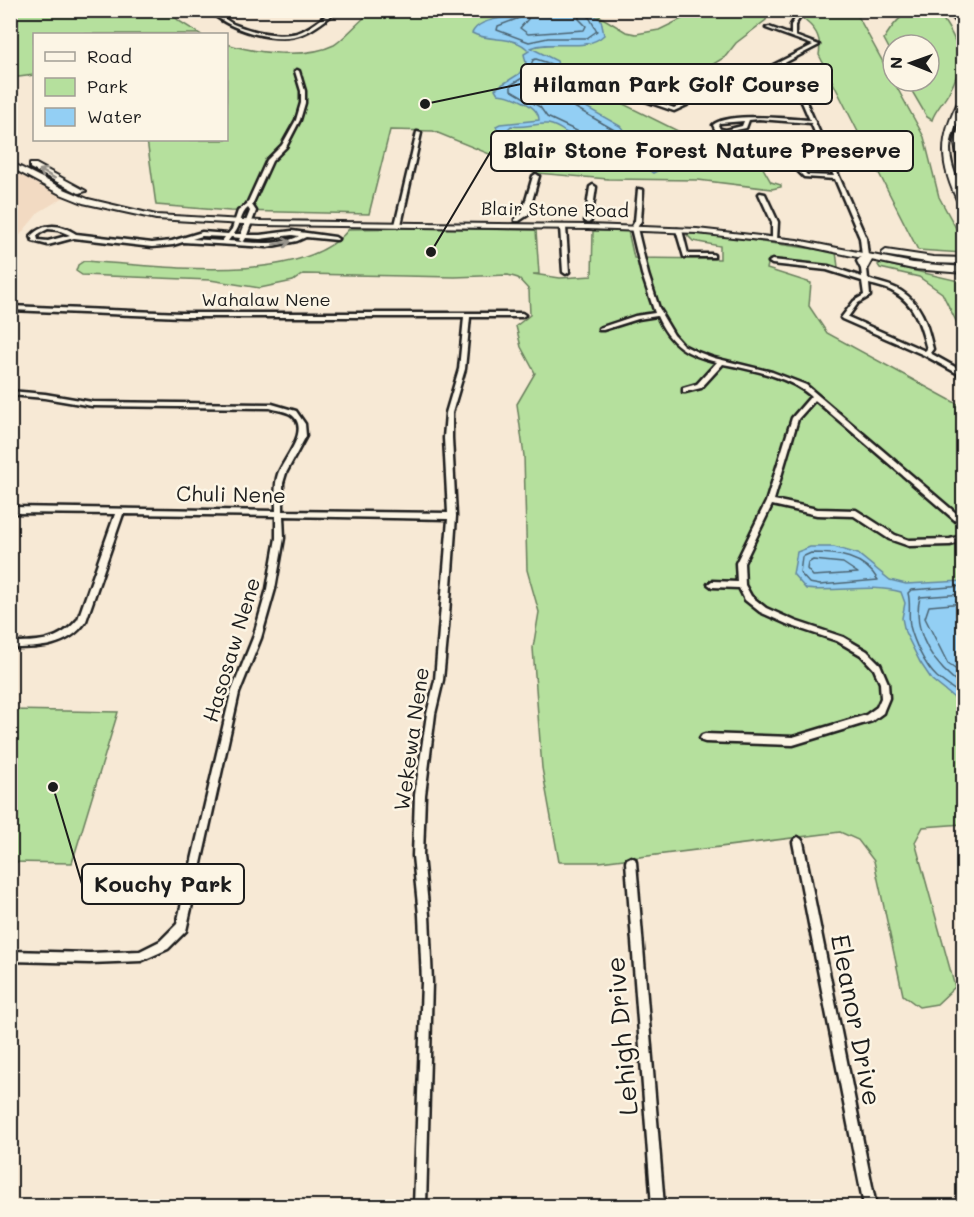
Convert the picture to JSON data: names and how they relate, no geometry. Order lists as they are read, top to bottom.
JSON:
{
  "streets": {
    "main road": ["Blair Stone Road"],
    "street": [
      "Wahalaw Nene",
      "Chuli Nene",
      "Hasosaw Nene",
      "Wekewa Nene",
      "Eleanor Drive",
      "Lehigh Drive"
    ]
  },
  "crossings": [
    ["Wahalaw Nene", "Wekewa Nene"],
    ["Chuli Nene", "Hasosaw Nene"],
    ["Chuli Nene", "Wekewa Nene"]
  ],
  "places": ["Hilaman Park Golf Course", "Blair Stone Forest Nature Preserve", "Kouchy Park"],
  "legend": ["Road", "Park", "Water"],
  "north": "left"
}
